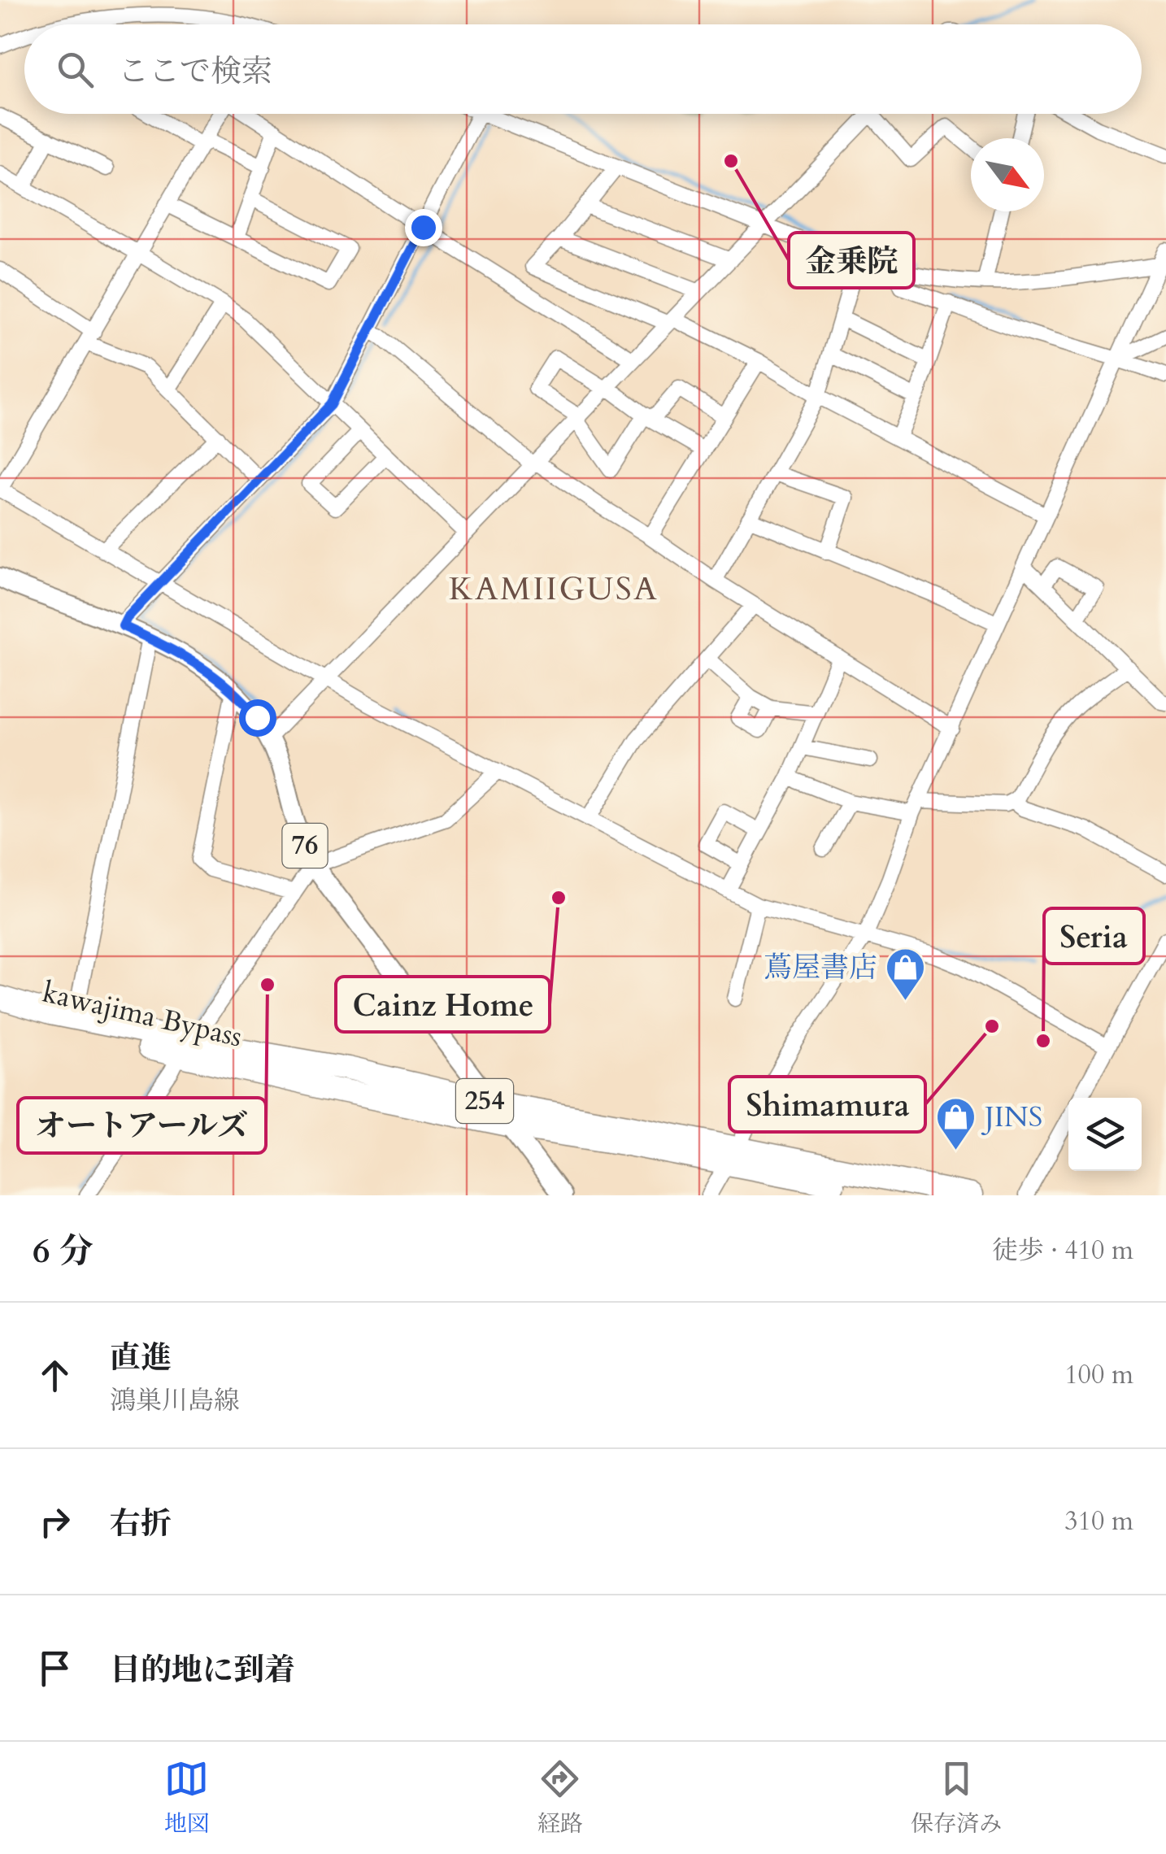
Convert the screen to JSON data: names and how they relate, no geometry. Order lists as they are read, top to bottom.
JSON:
{
  "streets": {
    "highway": ["kawajima Bypass", "254"],
    "main road": ["76"]
  },
  "crossings": [
    ["76", "kawajima Bypass"]
  ],
  "districts": ["KAMIIGUSA"],
  "places": {
    "other": [
      "金乗院",
      "Cainz Home",
      "オートアールズ",
      "Shimamura",
      "Seria"
    ],
    "shop": ["蔦屋書店", "JINS"]
  },
  "north": "bottom right",
  "page": {
    "search": "ここで検索",
    "heading": ["6 分", "徒歩 · 410 m"],
    "list": [
      ["直進", "鴻巣川島線", "100 m"],
      ["右折", "310 m"],
      "目的地に到着"
    ],
    "nav": ["地図", "経路", "保存済み"]
  }
}
